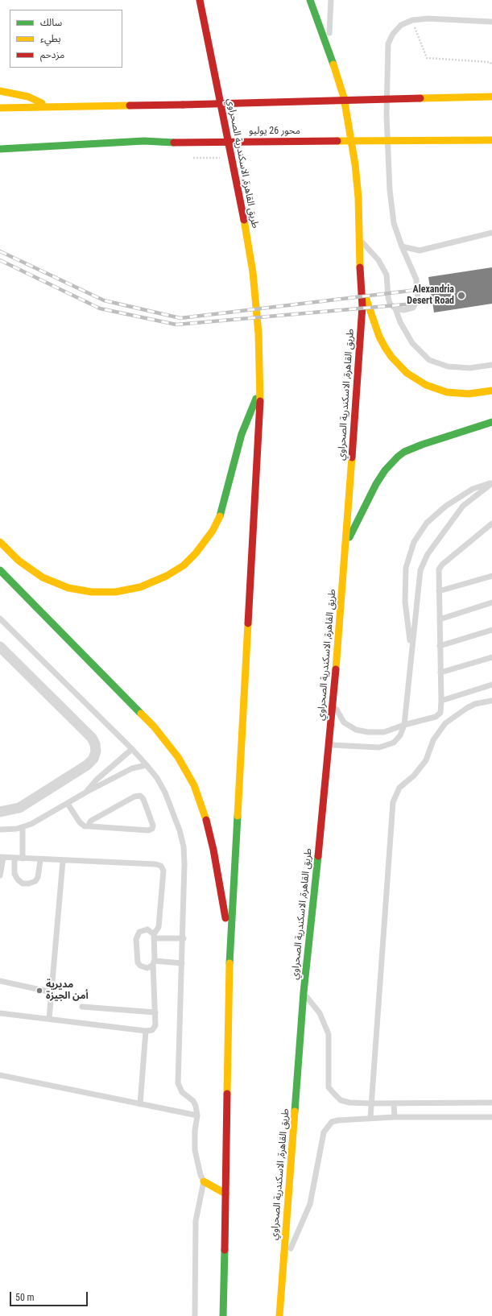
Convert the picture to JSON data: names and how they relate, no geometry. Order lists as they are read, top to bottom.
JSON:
{
  "streets": {
    "highway": ["محور 26 يوليو", "طريق القاهرة, الاسكندرية الصحراوي"]
  },
  "places": ["Alexandria Desert Road", "مديرية أمن الجيزة"],
  "legend": ["سالك", "بطيء", "مزدحم"],
  "scale_bar": "50 m"
}
